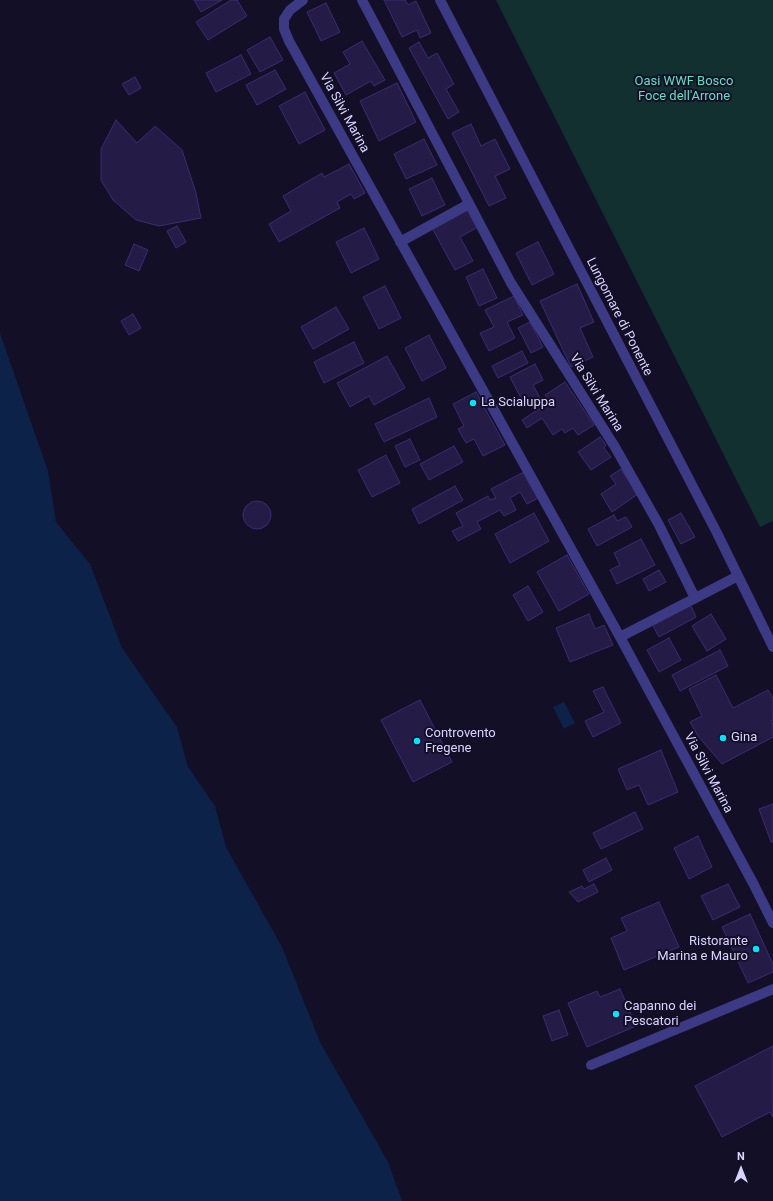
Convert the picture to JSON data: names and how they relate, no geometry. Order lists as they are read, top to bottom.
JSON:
{
  "streets": {
    "street": ["Via Silvi Marina", "Lungomare di Ponente"]
  },
  "parks": ["Oasi WWF Bosco Foce dell'Arrone"],
  "places": [
    "La Scialuppa",
    "Gina",
    "Controvento Fregene",
    "Ristorante Marina e Mauro",
    "Capanno dei Pescatori"
  ],
  "north": "top"
}
